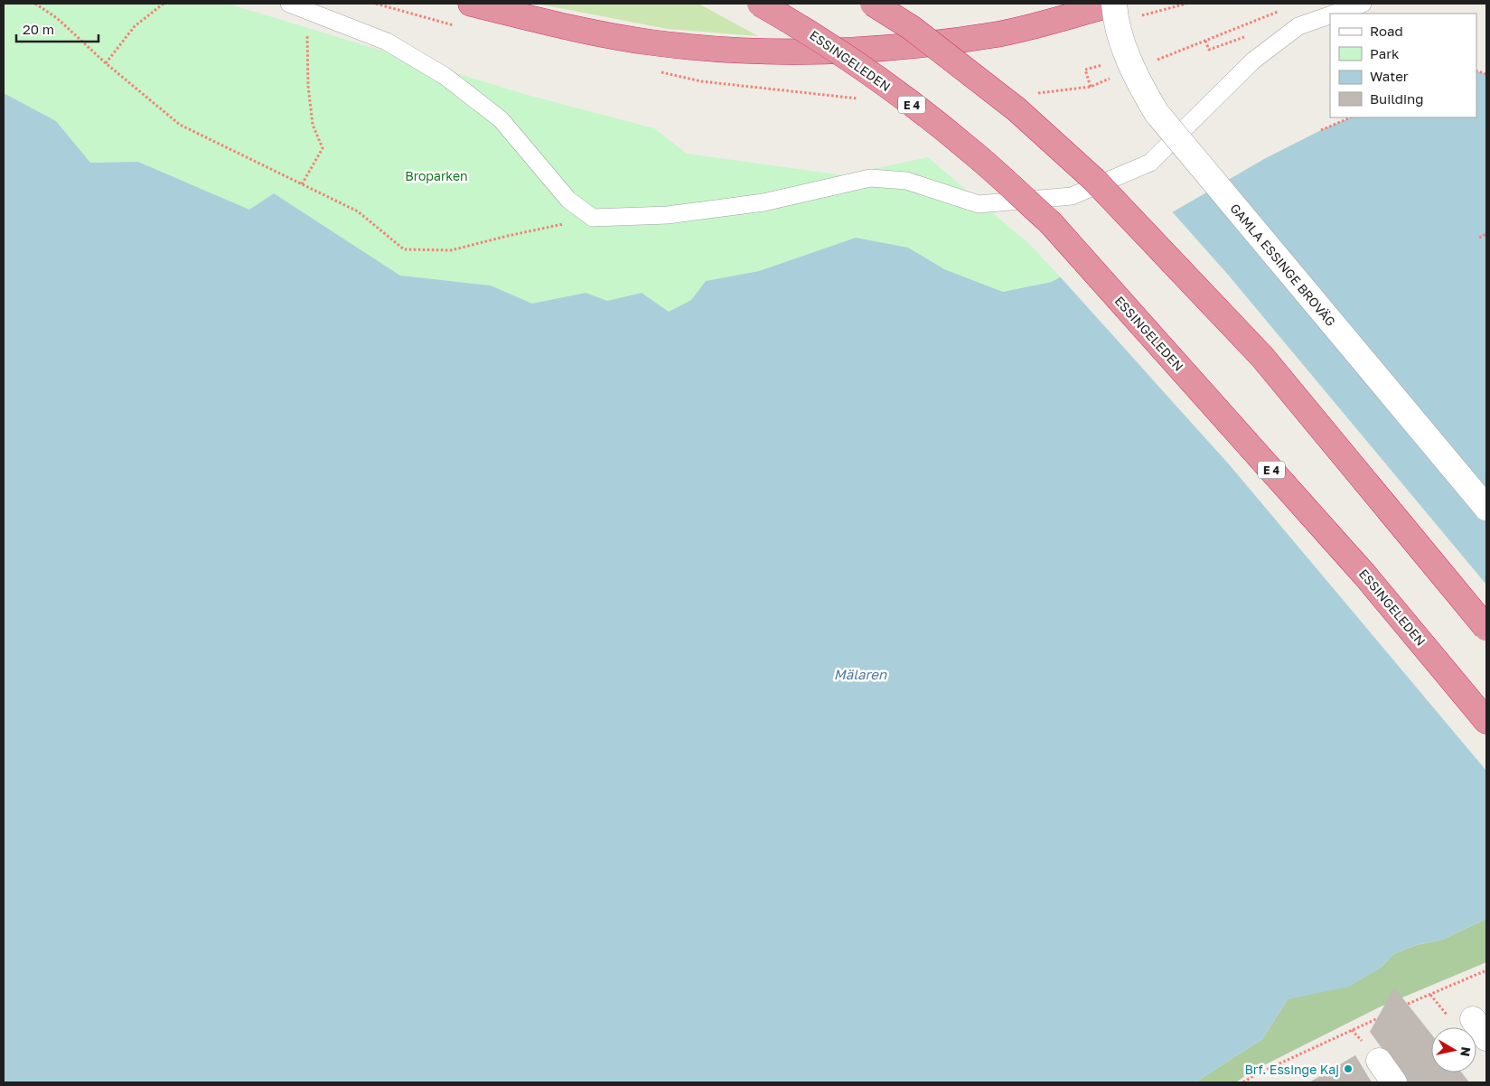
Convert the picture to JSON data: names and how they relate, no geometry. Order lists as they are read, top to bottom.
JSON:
{
  "streets": {
    "highway": ["ESSINGELEDEN", "E 4"],
    "street": ["GAMLA ESSINGE BROVÄG"]
  },
  "water": ["Mälaren"],
  "parks": ["Broparken"],
  "places": ["Brf. Essinge Kaj"],
  "legend": [
    "Road",
    "Park",
    "Water",
    "Building"
  ],
  "scale_bar": "20 m",
  "north": "right"
}
